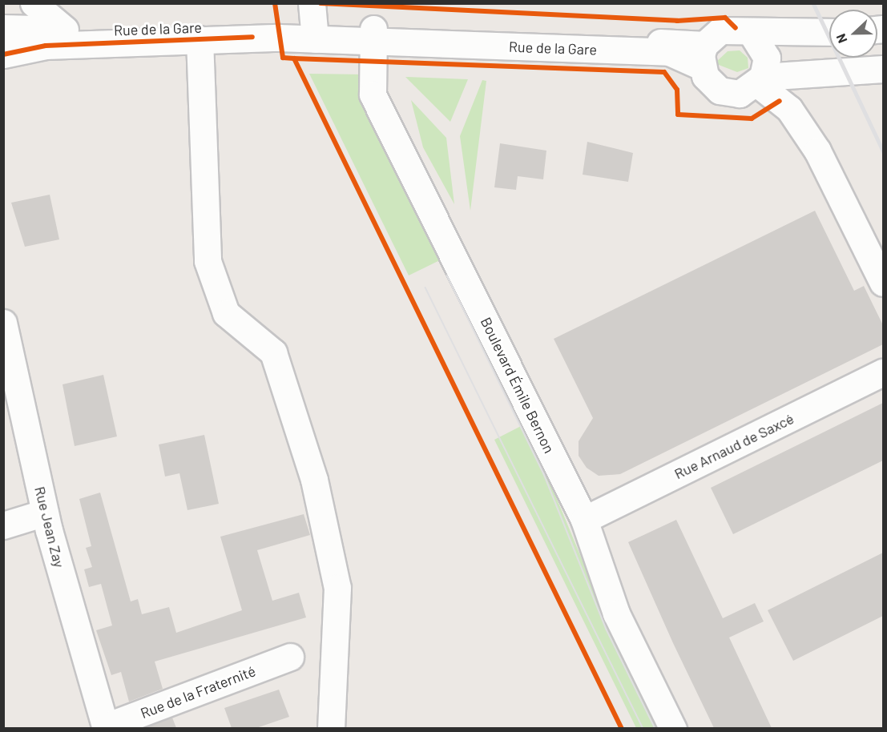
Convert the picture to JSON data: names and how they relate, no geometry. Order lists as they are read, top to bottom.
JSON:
{
  "streets": {
    "street": [
      "Rue de la Gare",
      "Boulevard Émile Bernon",
      "Rue Arnaud de Saxcé",
      "Rue Jean Zay",
      "Rue de la Fraternité"
    ]
  },
  "crossings": [
    ["Rue de la Gare", "Boulevard Émile Bernon"],
    ["Boulevard Émile Bernon", "Rue Arnaud de Saxcé"],
    ["Rue Jean Zay", "Rue de la Fraternité"]
  ],
  "north": "left"
}
